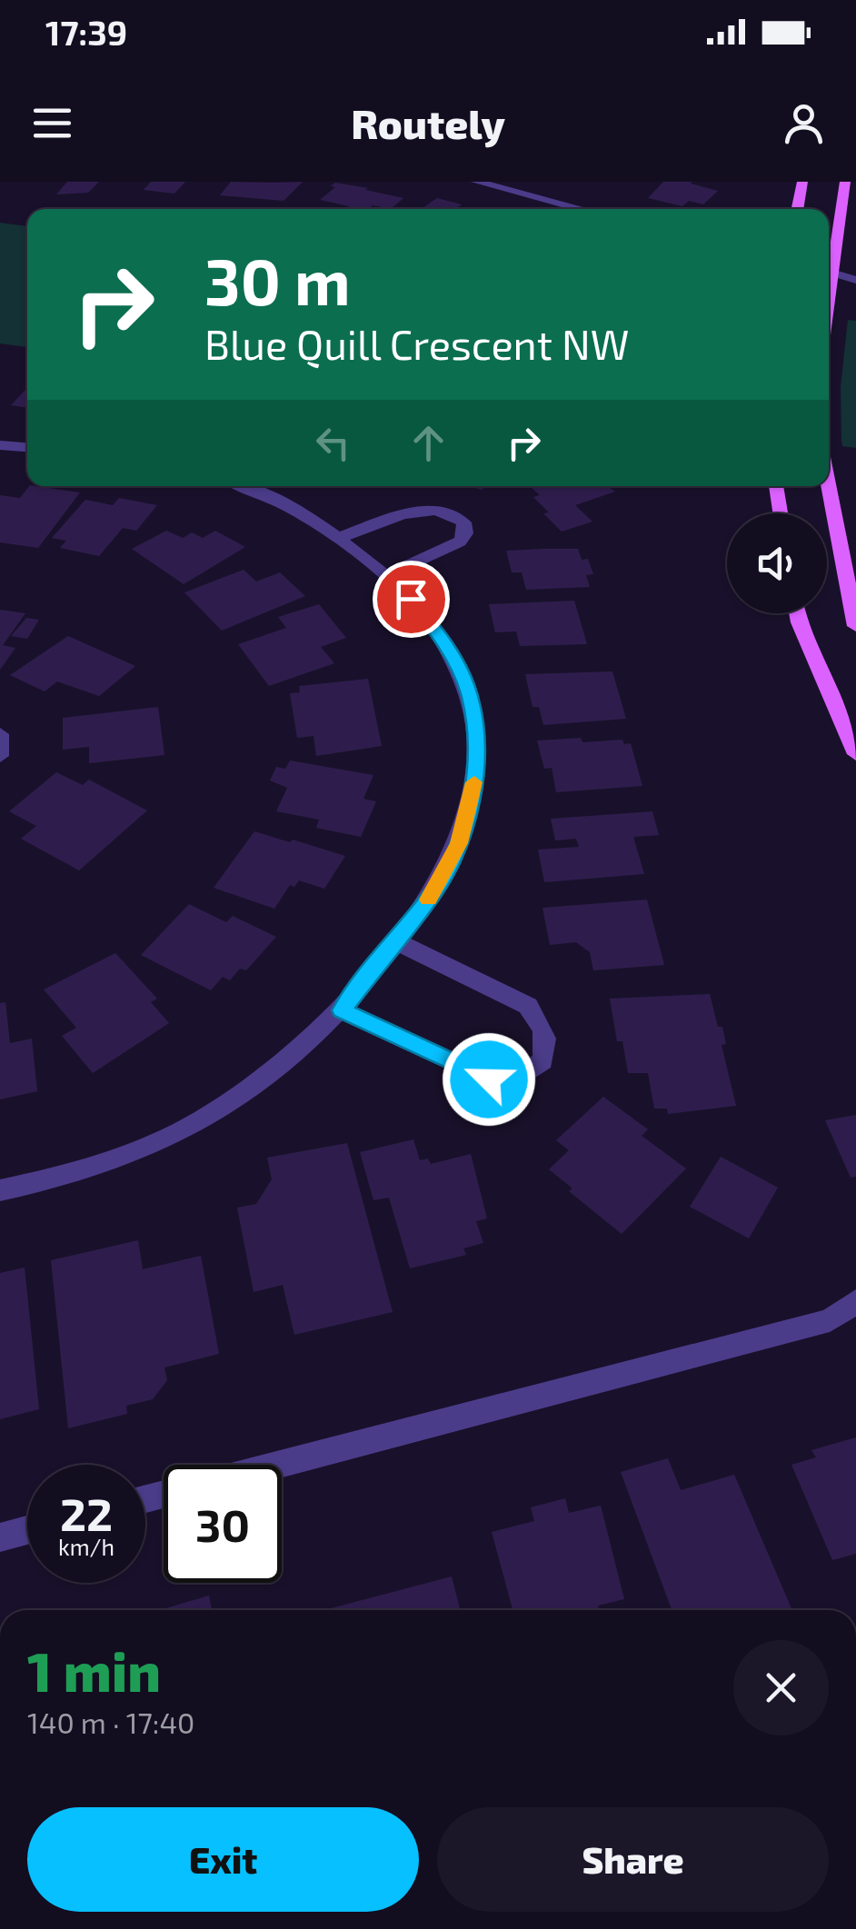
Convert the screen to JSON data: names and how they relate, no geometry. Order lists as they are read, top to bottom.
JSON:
{
  "page": {
    "status": "17:39",
    "header": "Routely",
    "turn": ["30 m", "Blue Quill Crescent NW"],
    "speed": "22 km/h",
    "limit": "30",
    "heading": ["1 min", "140 m · 17:40"],
    "buttons": ["Exit", "Share"]
  }
}
